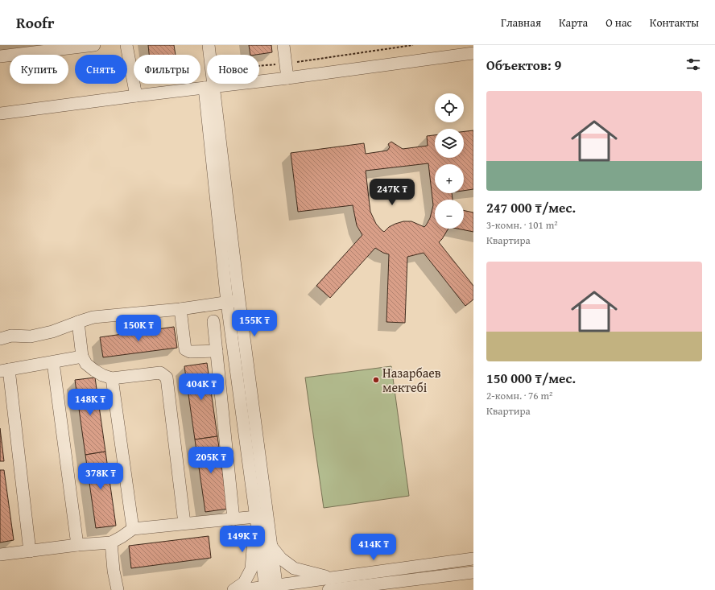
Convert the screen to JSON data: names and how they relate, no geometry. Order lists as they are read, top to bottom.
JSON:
{
  "places": ["Назарбаев мектебі"],
  "page": {
    "header": "Roofr",
    "nav": [
      "Главная",
      "Карта",
      "О нас",
      "Контакты"
    ],
    "heading": "Объектов: 9",
    "chip": [
      "Купить",
      "Снять",
      "Фильтры",
      "Новое"
    ],
    "list": [
      {
        "name": "247 000 ₸/мес.",
        "note": "3-комн. · 101 m² · Квартира"
      },
      {
        "name": "150 000 ₸/мес.",
        "note": "2-комн. · 76 m² · Квартира"
      }
    ],
    "map_buttons": ["+", "−"],
    "price": [
      "247K ₸",
      "155K ₸",
      "150K ₸",
      "404K ₸",
      "148K ₸",
      "205K ₸",
      "378K ₸",
      "149K ₸",
      "414K ₸"
    ]
  }
}
